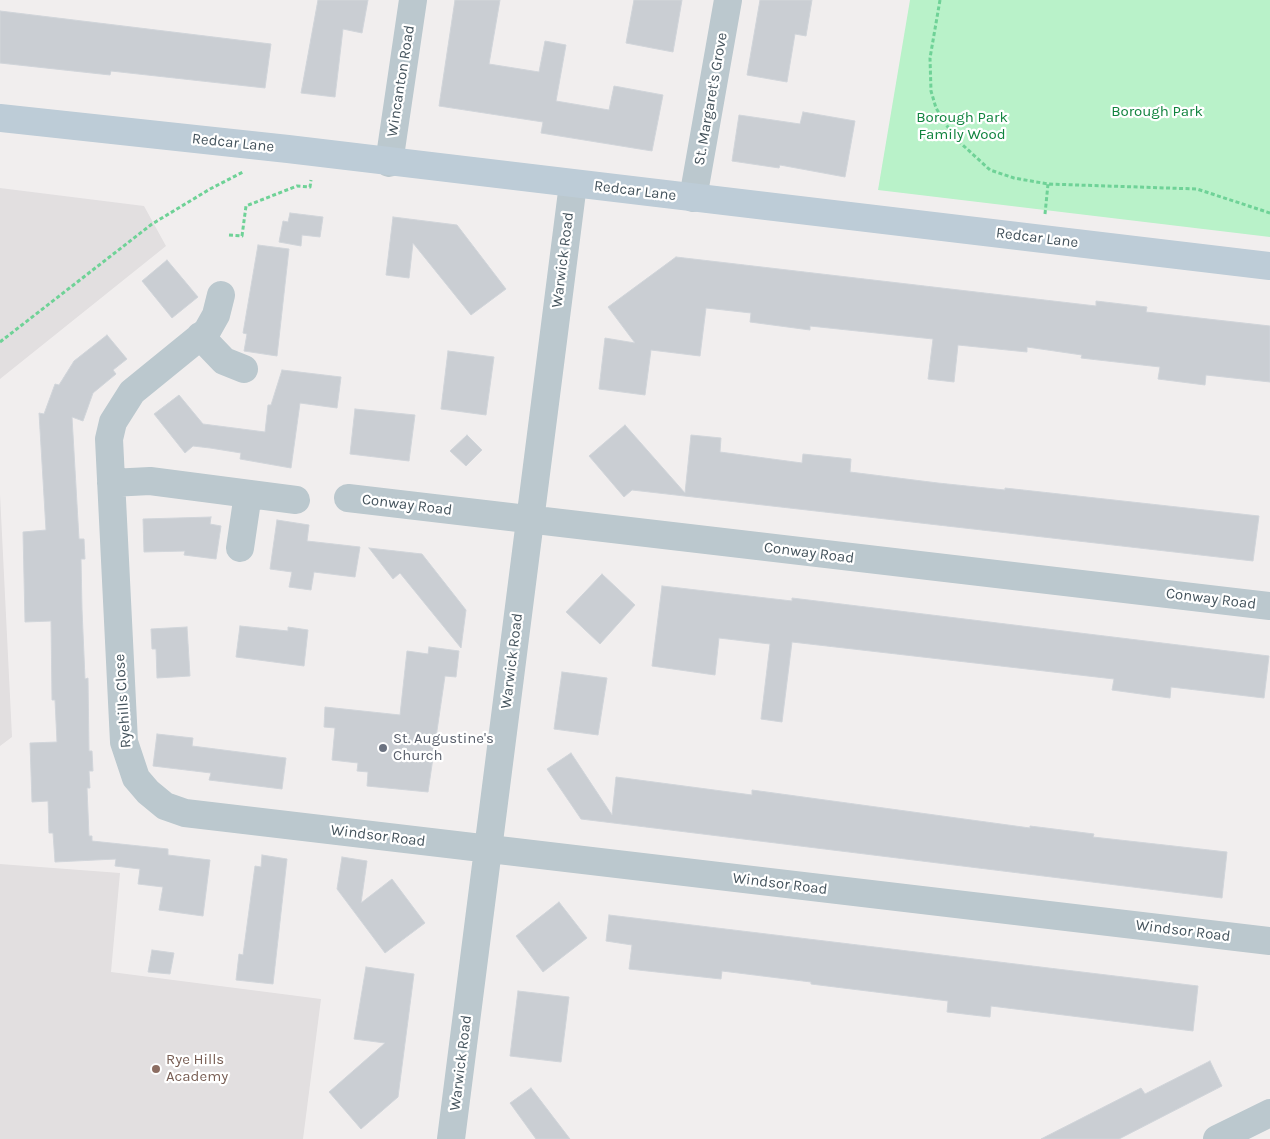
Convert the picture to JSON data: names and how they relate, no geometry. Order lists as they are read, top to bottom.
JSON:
{
  "streets": {
    "main road": ["Redcar Lane"],
    "street": [
      "Wincanton Road",
      "St. Margaret's Grove",
      "Warwick Road",
      "Conway Road",
      "Ryehills Close",
      "Windsor Road"
    ]
  },
  "crossings": [
    ["Wincanton Road", "Redcar Lane"],
    ["St. Margaret's Grove", "Redcar Lane"],
    ["Redcar Lane", "Warwick Road"],
    ["Warwick Road", "Conway Road"],
    ["Warwick Road", "Windsor Road"],
    ["Ryehills Close", "Windsor Road"]
  ],
  "parks": ["Borough Park", "Borough Park Family Wood"],
  "places": ["St. Augustine's Church", "Rye Hills Academy"]
}
